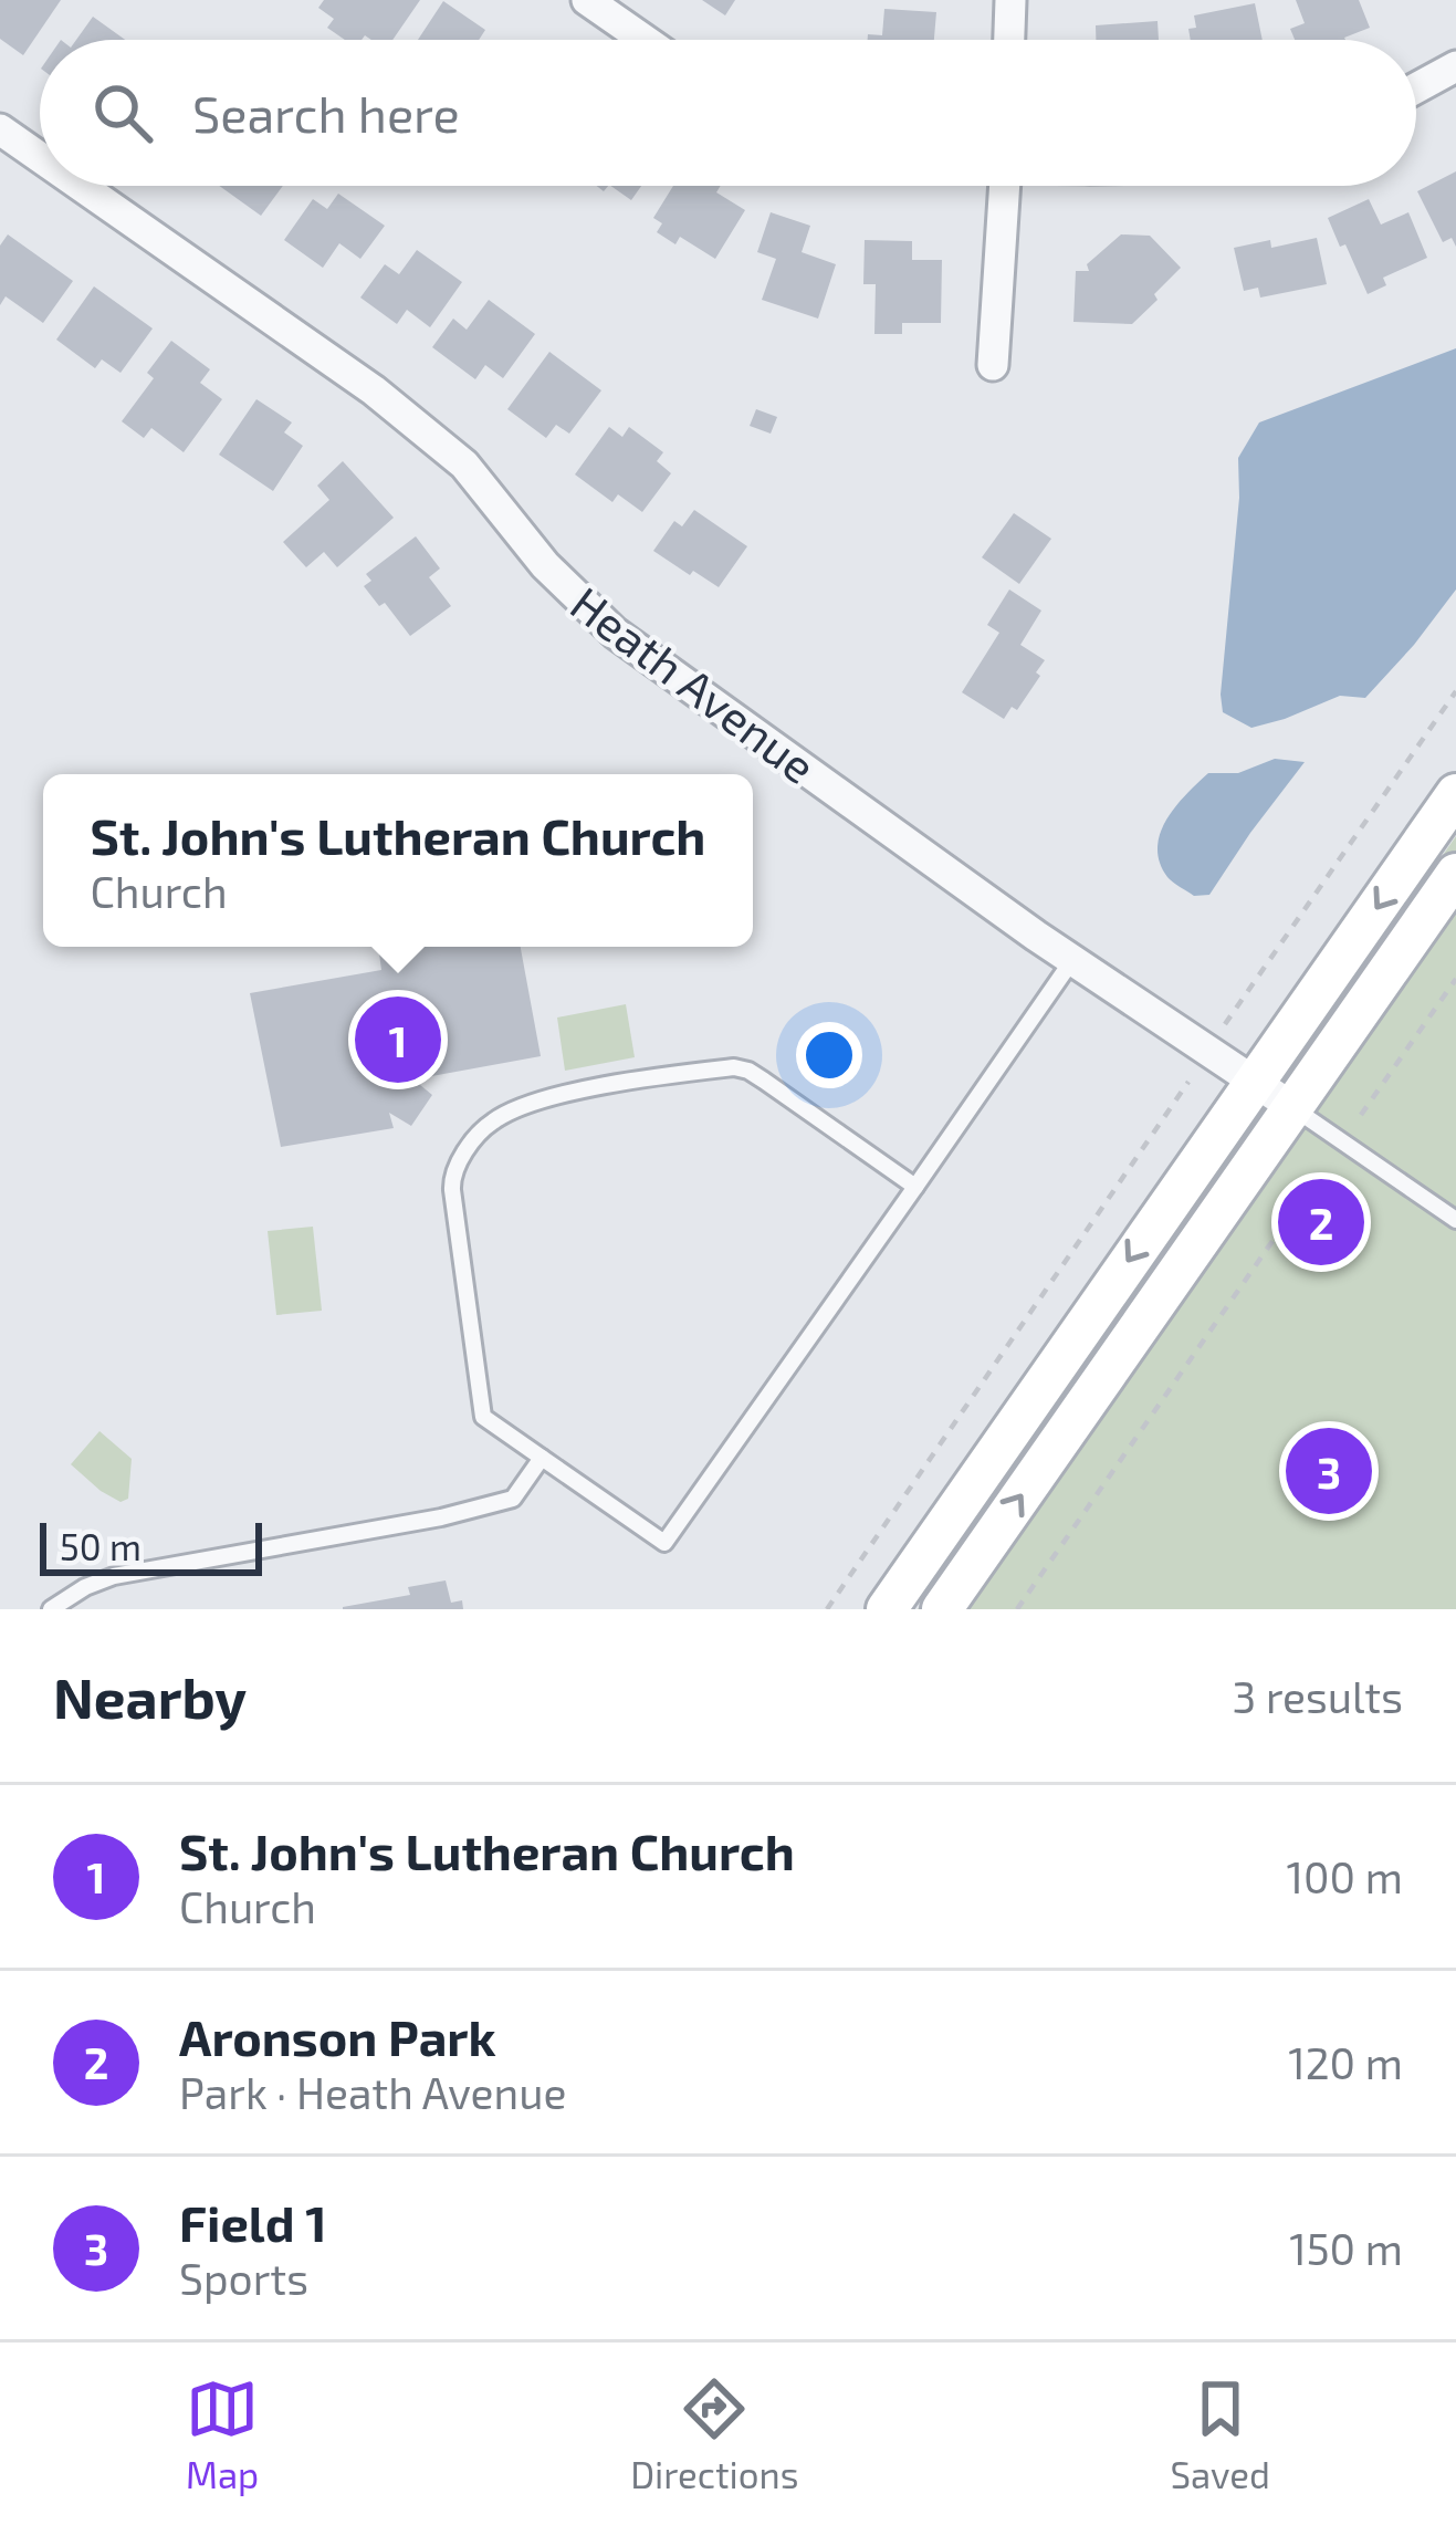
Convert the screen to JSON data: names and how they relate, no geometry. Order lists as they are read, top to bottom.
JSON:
{
  "streets": {
    "street": ["Heath Avenue"]
  },
  "scale_bar": "50 m",
  "page": {
    "search": "Search here",
    "popup": ["St. John's Lutheran Church", "Church"],
    "pins": ["1", "2", "3"],
    "scale": "50 m",
    "heading": ["Nearby", "3 results"],
    "list": [
      {
        "mark": "1",
        "name": "St. John's Lutheran Church",
        "note": "Church",
        "value": "100 m"
      },
      {
        "mark": "2",
        "name": "Aronson Park",
        "note": "Park · Heath Avenue",
        "value": "120 m"
      },
      {
        "mark": "3",
        "name": "Field 1",
        "note": "Sports",
        "value": "150 m"
      }
    ],
    "nav": ["Map", "Directions", "Saved"]
  }
}
